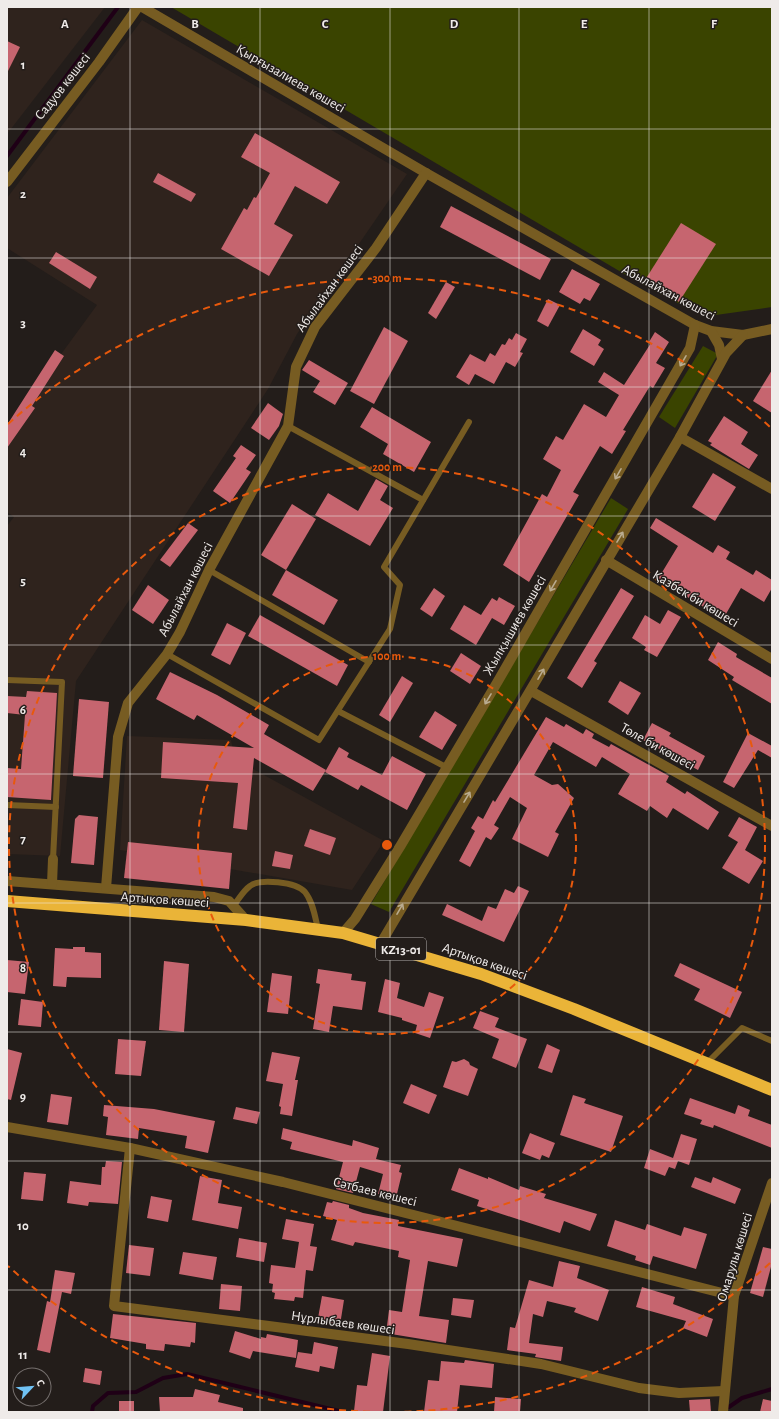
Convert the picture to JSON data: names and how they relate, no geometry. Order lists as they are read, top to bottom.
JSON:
{
  "streets": {
    "highway": ["Артықов көшесі", "KZ13-01"],
    "street": [
      "Қырғызалиева көшесі",
      "Садуов көшесі",
      "Абылайхан көшесі",
      "Қазбек би көшесі",
      "Жылқышиев көшесі",
      "Төле би көшесі",
      "Сәтбаев көшесі",
      "Омарулы көшесі",
      "Нұрлыбаев көшесі"
    ]
  },
  "crossings": [
    ["Қырғызалиева көшесі", "Абылайхан көшесі"],
    ["Абылайхан көшесі", "Жылқышиев көшесі"],
    ["Жылқышиев көшесі", "Артықов көшесі"],
    ["Сәтбаев көшесі", "Омарулы көшесі"],
    ["Сәтбаев көшесі", "Нұрлыбаев көшесі"],
    ["Омарулы көшесі", "Нұрлыбаев көшесі"]
  ],
  "north": "top right",
  "grid": {
    "columns": [
      "A",
      "B",
      "C",
      "D",
      "E",
      "F"
    ],
    "rows": [
      "1",
      "2",
      "3",
      "4",
      "5",
      "6",
      "7",
      "8",
      "9",
      "10",
      "11"
    ]
  },
  "rings": ["300 m", "200 m", "100 m"]
}
